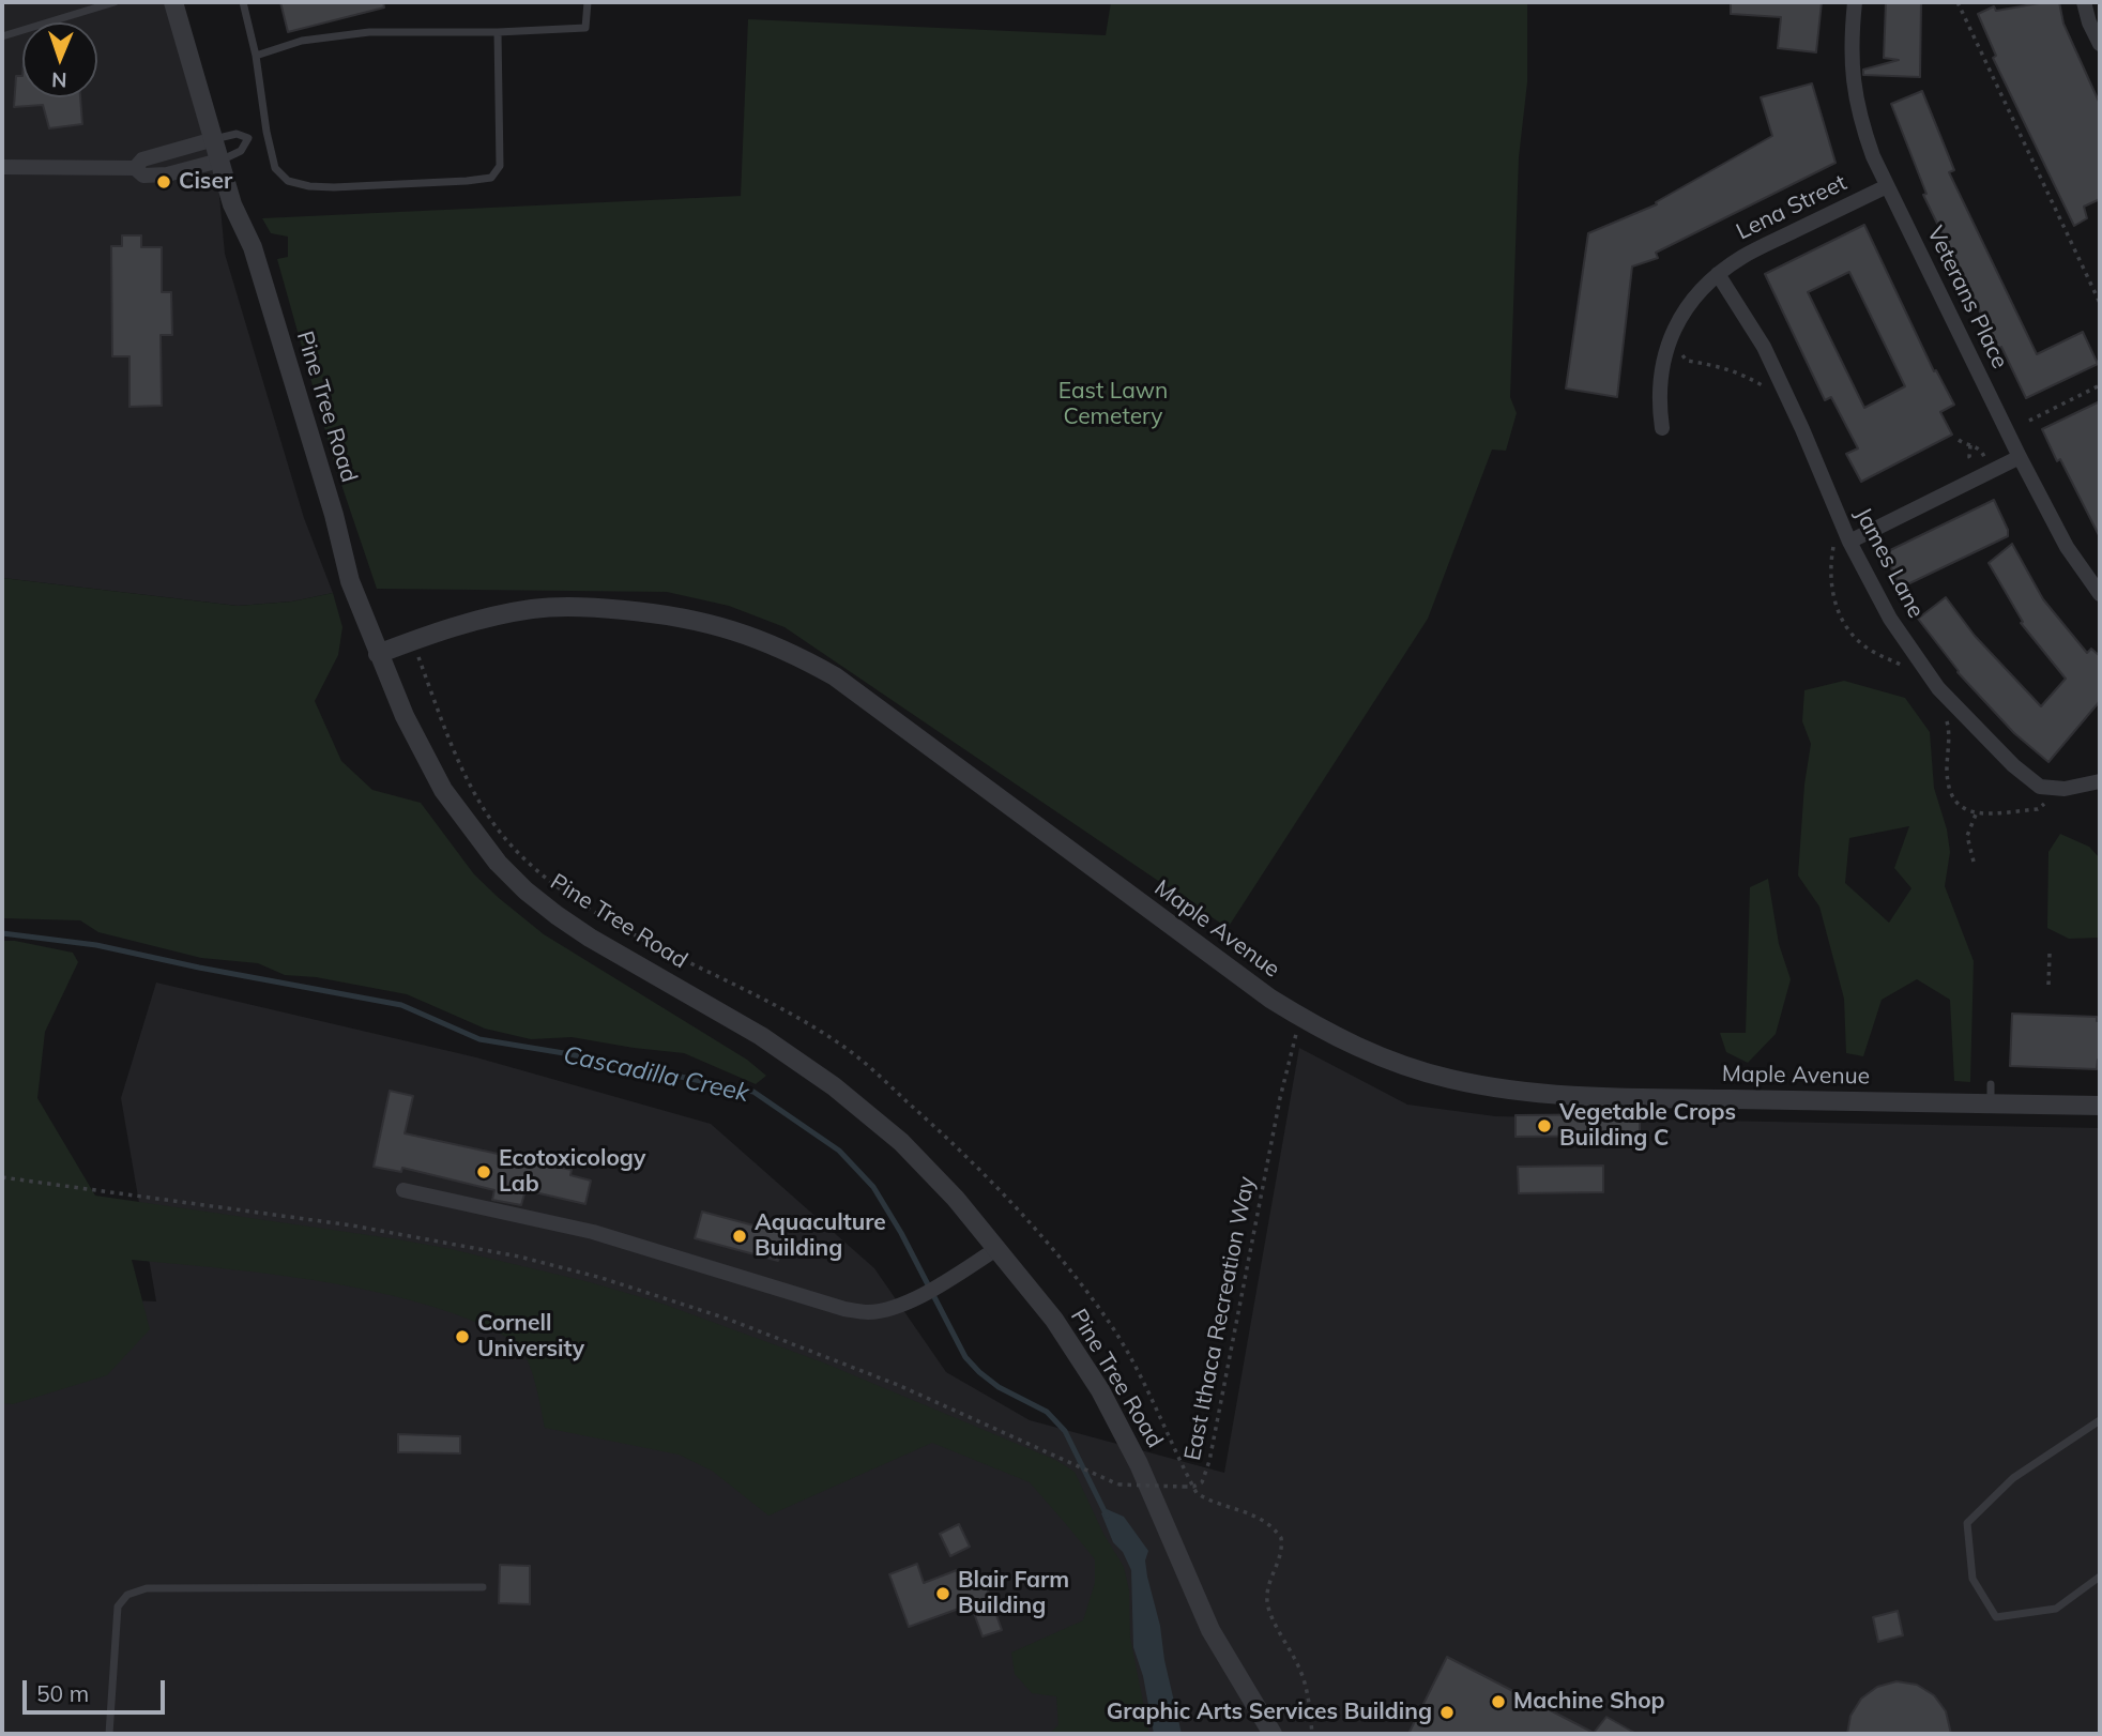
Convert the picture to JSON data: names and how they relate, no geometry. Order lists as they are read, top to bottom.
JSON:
{
  "streets": {
    "street": [
      "Lena Street",
      "Veterans Place",
      "Pine Tree Road",
      "James Lane",
      "Maple Avenue"
    ],
    "path": ["East Ithaca Recreation Way"]
  },
  "crossings": [
    ["Lena Street", "Veterans Place"],
    ["Lena Street", "James Lane"],
    ["Pine Tree Road", "Maple Avenue"]
  ],
  "water": ["Cascadilla Creek"],
  "parks": ["East Lawn Cemetery"],
  "places": [
    "Ciser",
    "Vegetable Crops Building C",
    "Ecotoxicology Lab",
    "Aquaculture Building",
    "Cornell University",
    "Blair Farm Building",
    "Machine Shop",
    "Graphic Arts Services Building"
  ],
  "scale_bar": "50 m",
  "north": "bottom"
}
